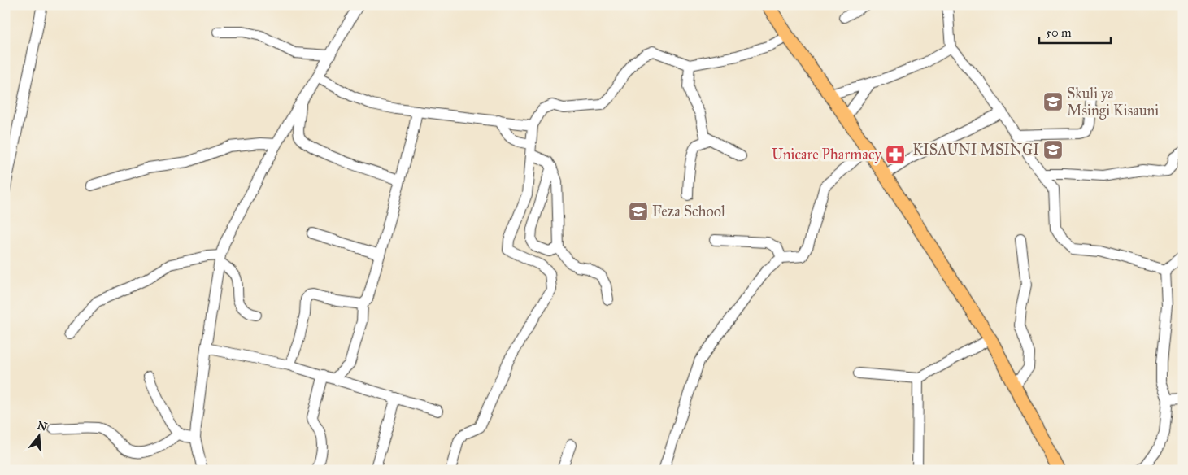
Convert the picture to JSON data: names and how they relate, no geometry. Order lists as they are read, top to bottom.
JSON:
{
  "places": {
    "school or university": ["Skuli ya Msingi Kisauni", "KISAUNI MSINGI", "Feza School"],
    "pharmacy": ["Unicare Pharmacy"]
  },
  "scale_bar": "50 m",
  "north": "top"
}
